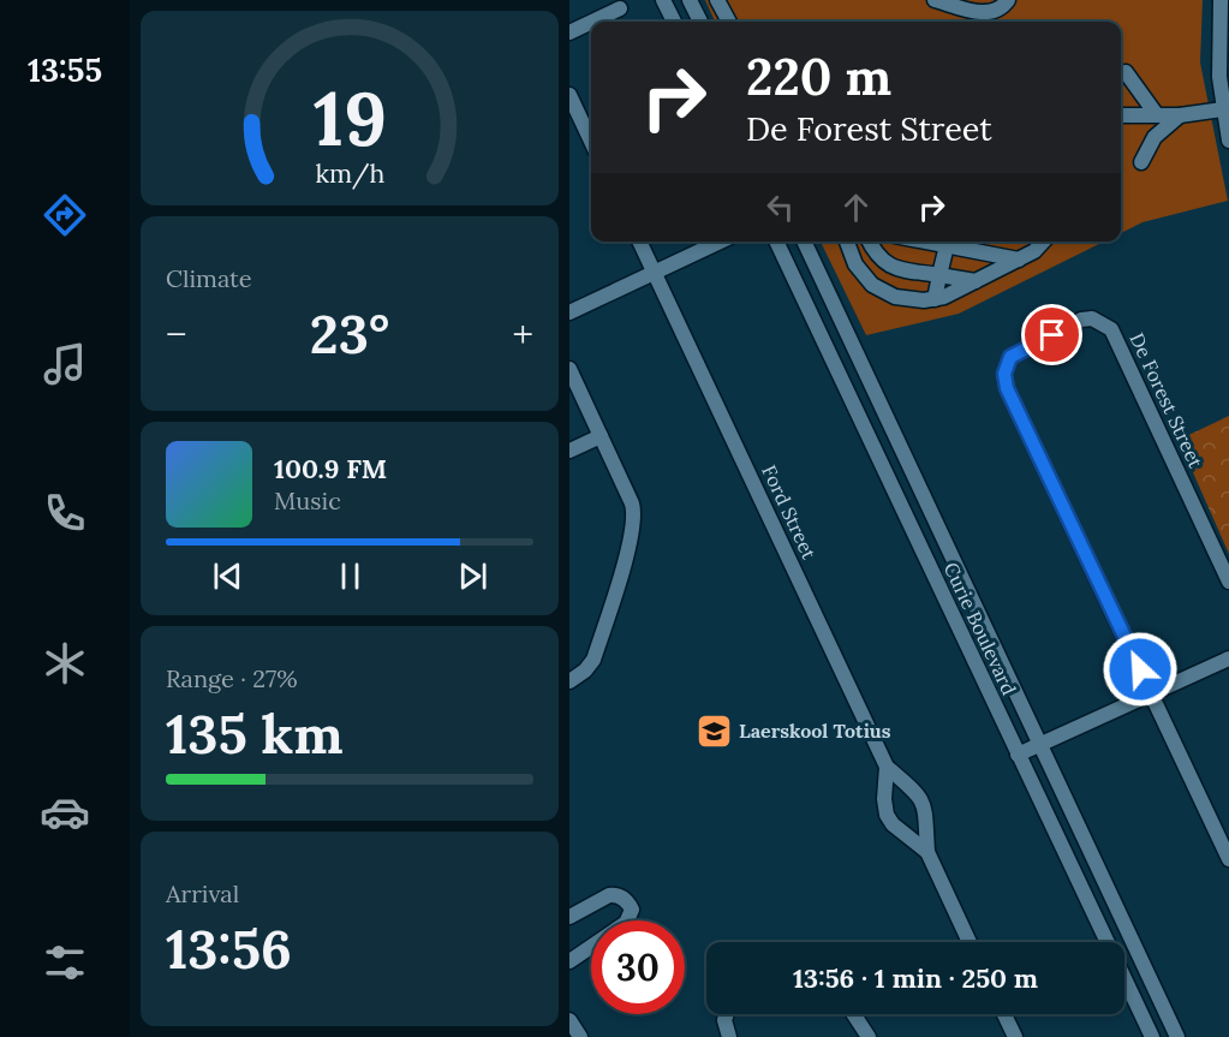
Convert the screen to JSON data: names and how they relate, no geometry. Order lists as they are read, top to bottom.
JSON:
{
  "streets": {
    "street": ["De Forest Street", "Ford Street", "Curie Boulevard"]
  },
  "places": {
    "school or university": ["Laerskool Totius"]
  },
  "page": {
    "tabs": "13:55",
    "turn": ["220 m", "De Forest Street"],
    "tile": [
      "Climate",
      ["Range · 27%", "135 km"],
      ["Arrival", "13:56"]
    ],
    "heat": ["−", "23°", "+"],
    "song": ["100.9 FM", "Music"],
    "limit": "30",
    "trip": "13:56 · 1 min · 250 m",
    "gauge": ["19", "km/h"]
  }
}
